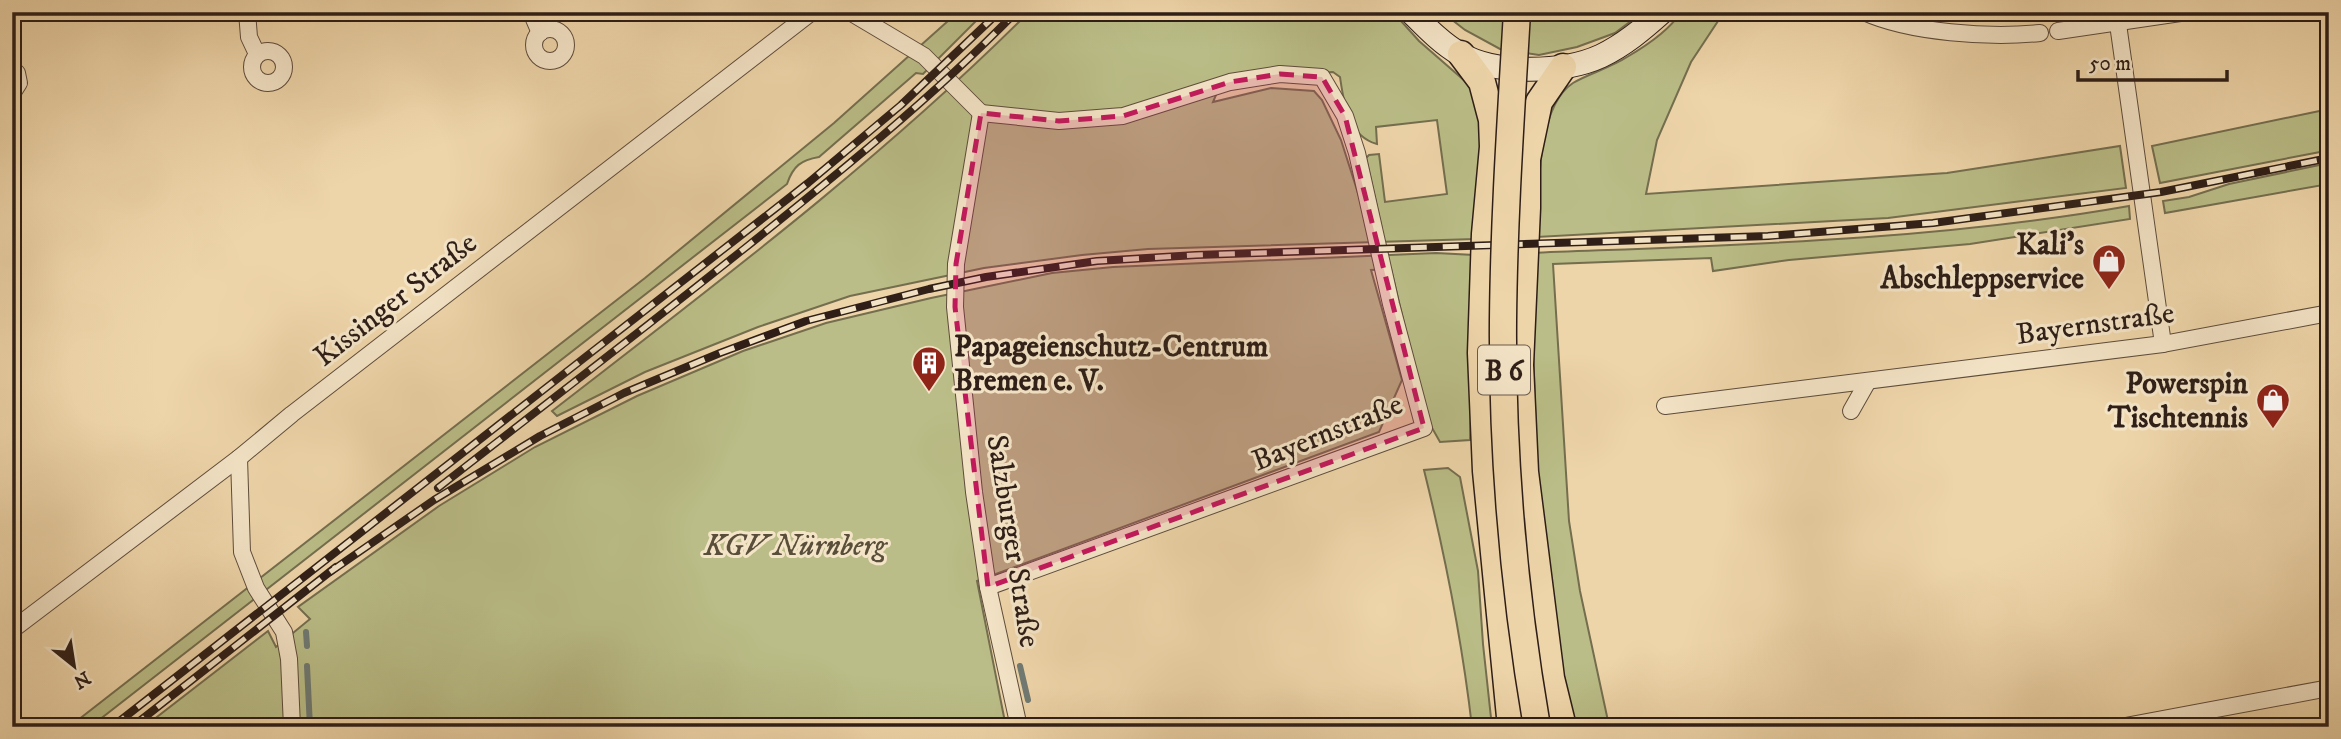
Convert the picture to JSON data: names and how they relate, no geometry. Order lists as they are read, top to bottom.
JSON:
{
  "streets": {
    "highway": ["B 6"],
    "street": ["Kissinger Straße", "Bayernstraße", "Salzburger Straße"]
  },
  "crossings": [
    ["Bayernstraße", "Salzburger Straße"]
  ],
  "parks": ["KGV Nürnberg"],
  "places": {
    "shop": ["Kali's Abschleppservice", "Powerspin Tischtennis"],
    "building": ["Papageienschutz-Centrum Bremen e. V."]
  },
  "scale_bar": "50 m",
  "north": "bottom right"
}
